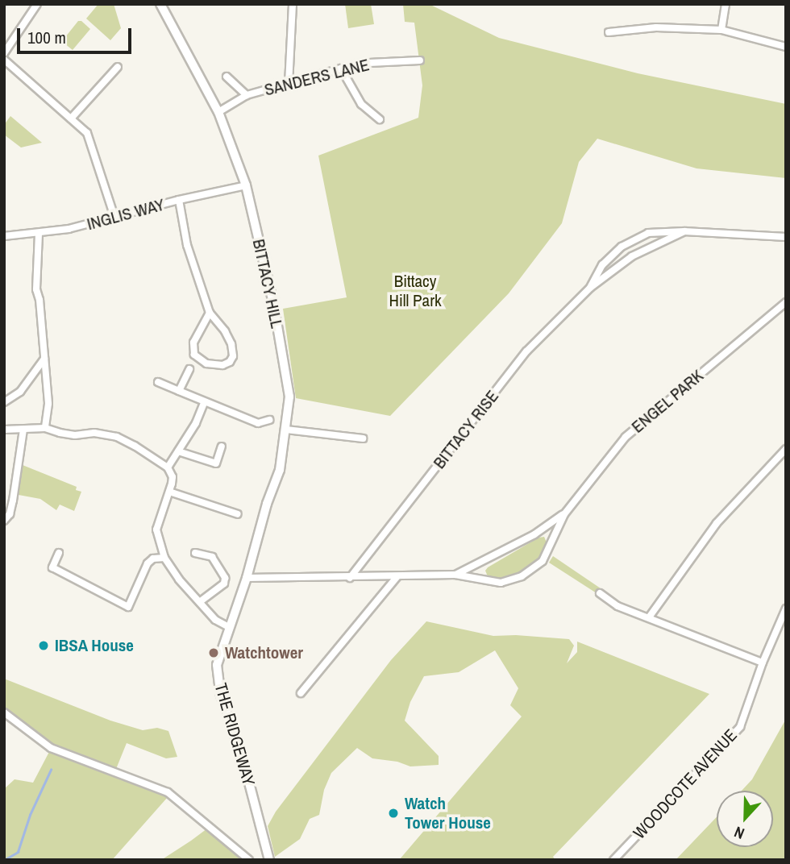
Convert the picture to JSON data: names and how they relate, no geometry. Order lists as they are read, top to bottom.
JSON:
{
  "streets": {
    "main road": ["BITTACY HILL", "THE RIDGEWAY"],
    "street": [
      "SANDERS LANE",
      "INGLIS WAY",
      "ENGEL PARK",
      "BITTACY RISE",
      "WOODCOTE AVENUE"
    ]
  },
  "crossings": [
    ["SANDERS LANE", "BITTACY HILL"],
    ["INGLIS WAY", "BITTACY HILL"],
    ["BITTACY HILL", "ENGEL PARK"],
    ["BITTACY HILL", "THE RIDGEWAY"],
    ["ENGEL PARK", "BITTACY RISE"],
    ["ENGEL PARK", "THE RIDGEWAY"]
  ],
  "parks": ["Bittacy Hill Park"],
  "places": ["IBSA House", "Watchtower", "Watch Tower House"],
  "scale_bar": "100 m",
  "north": "bottom"
}
